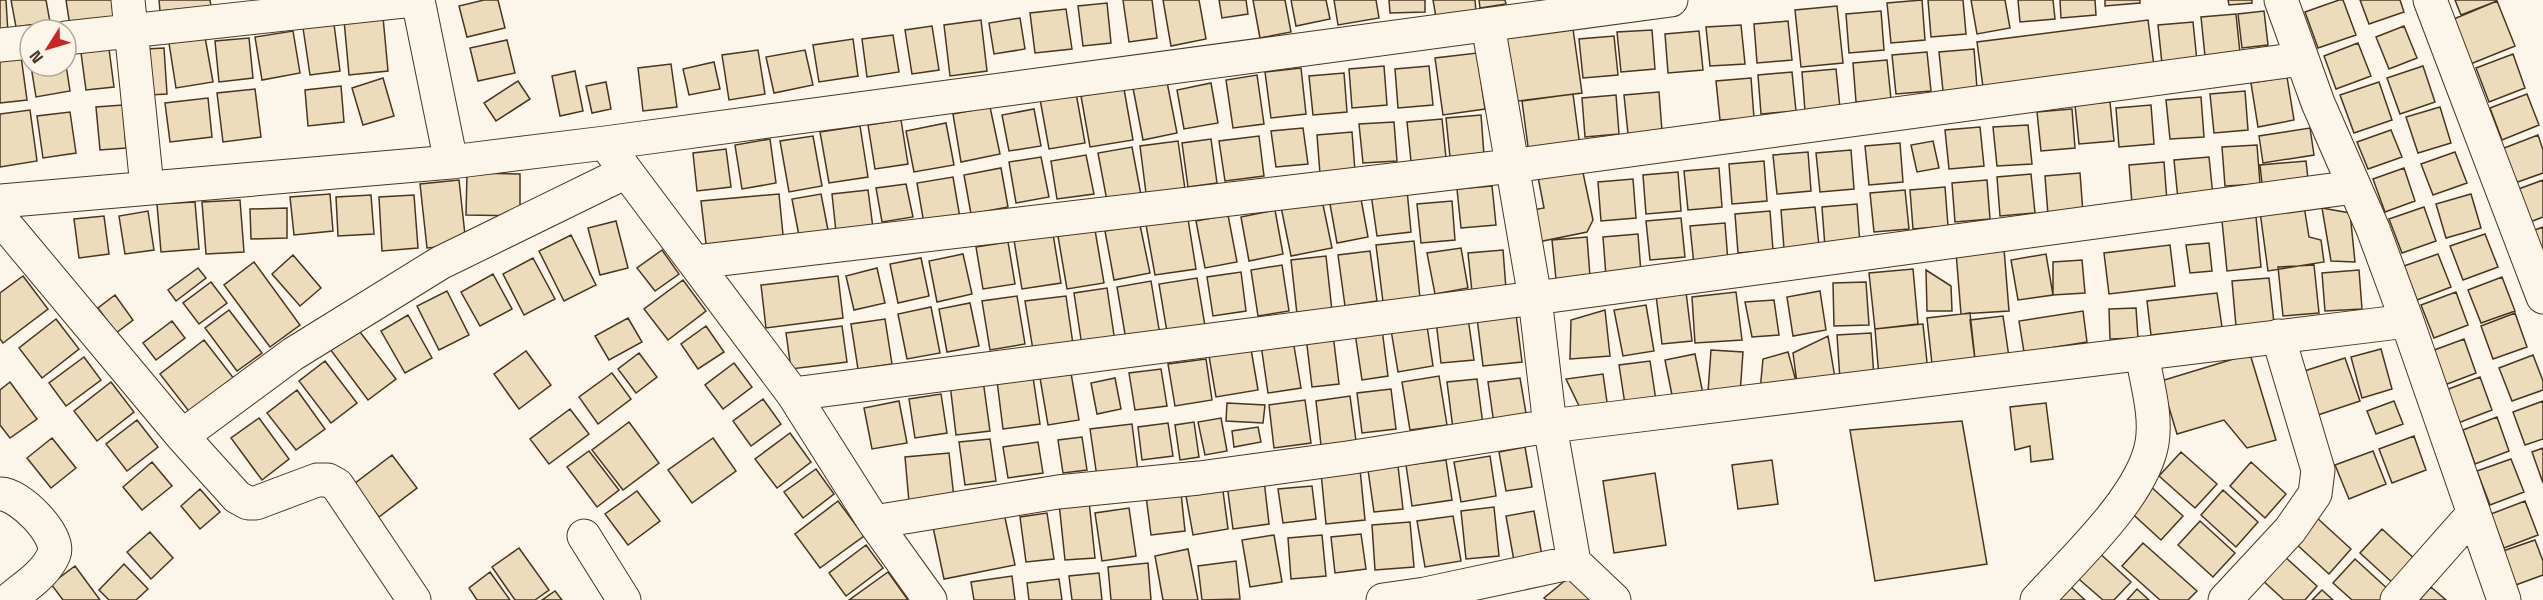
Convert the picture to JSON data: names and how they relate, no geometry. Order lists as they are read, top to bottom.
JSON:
{
  "north": "bottom left"
}
